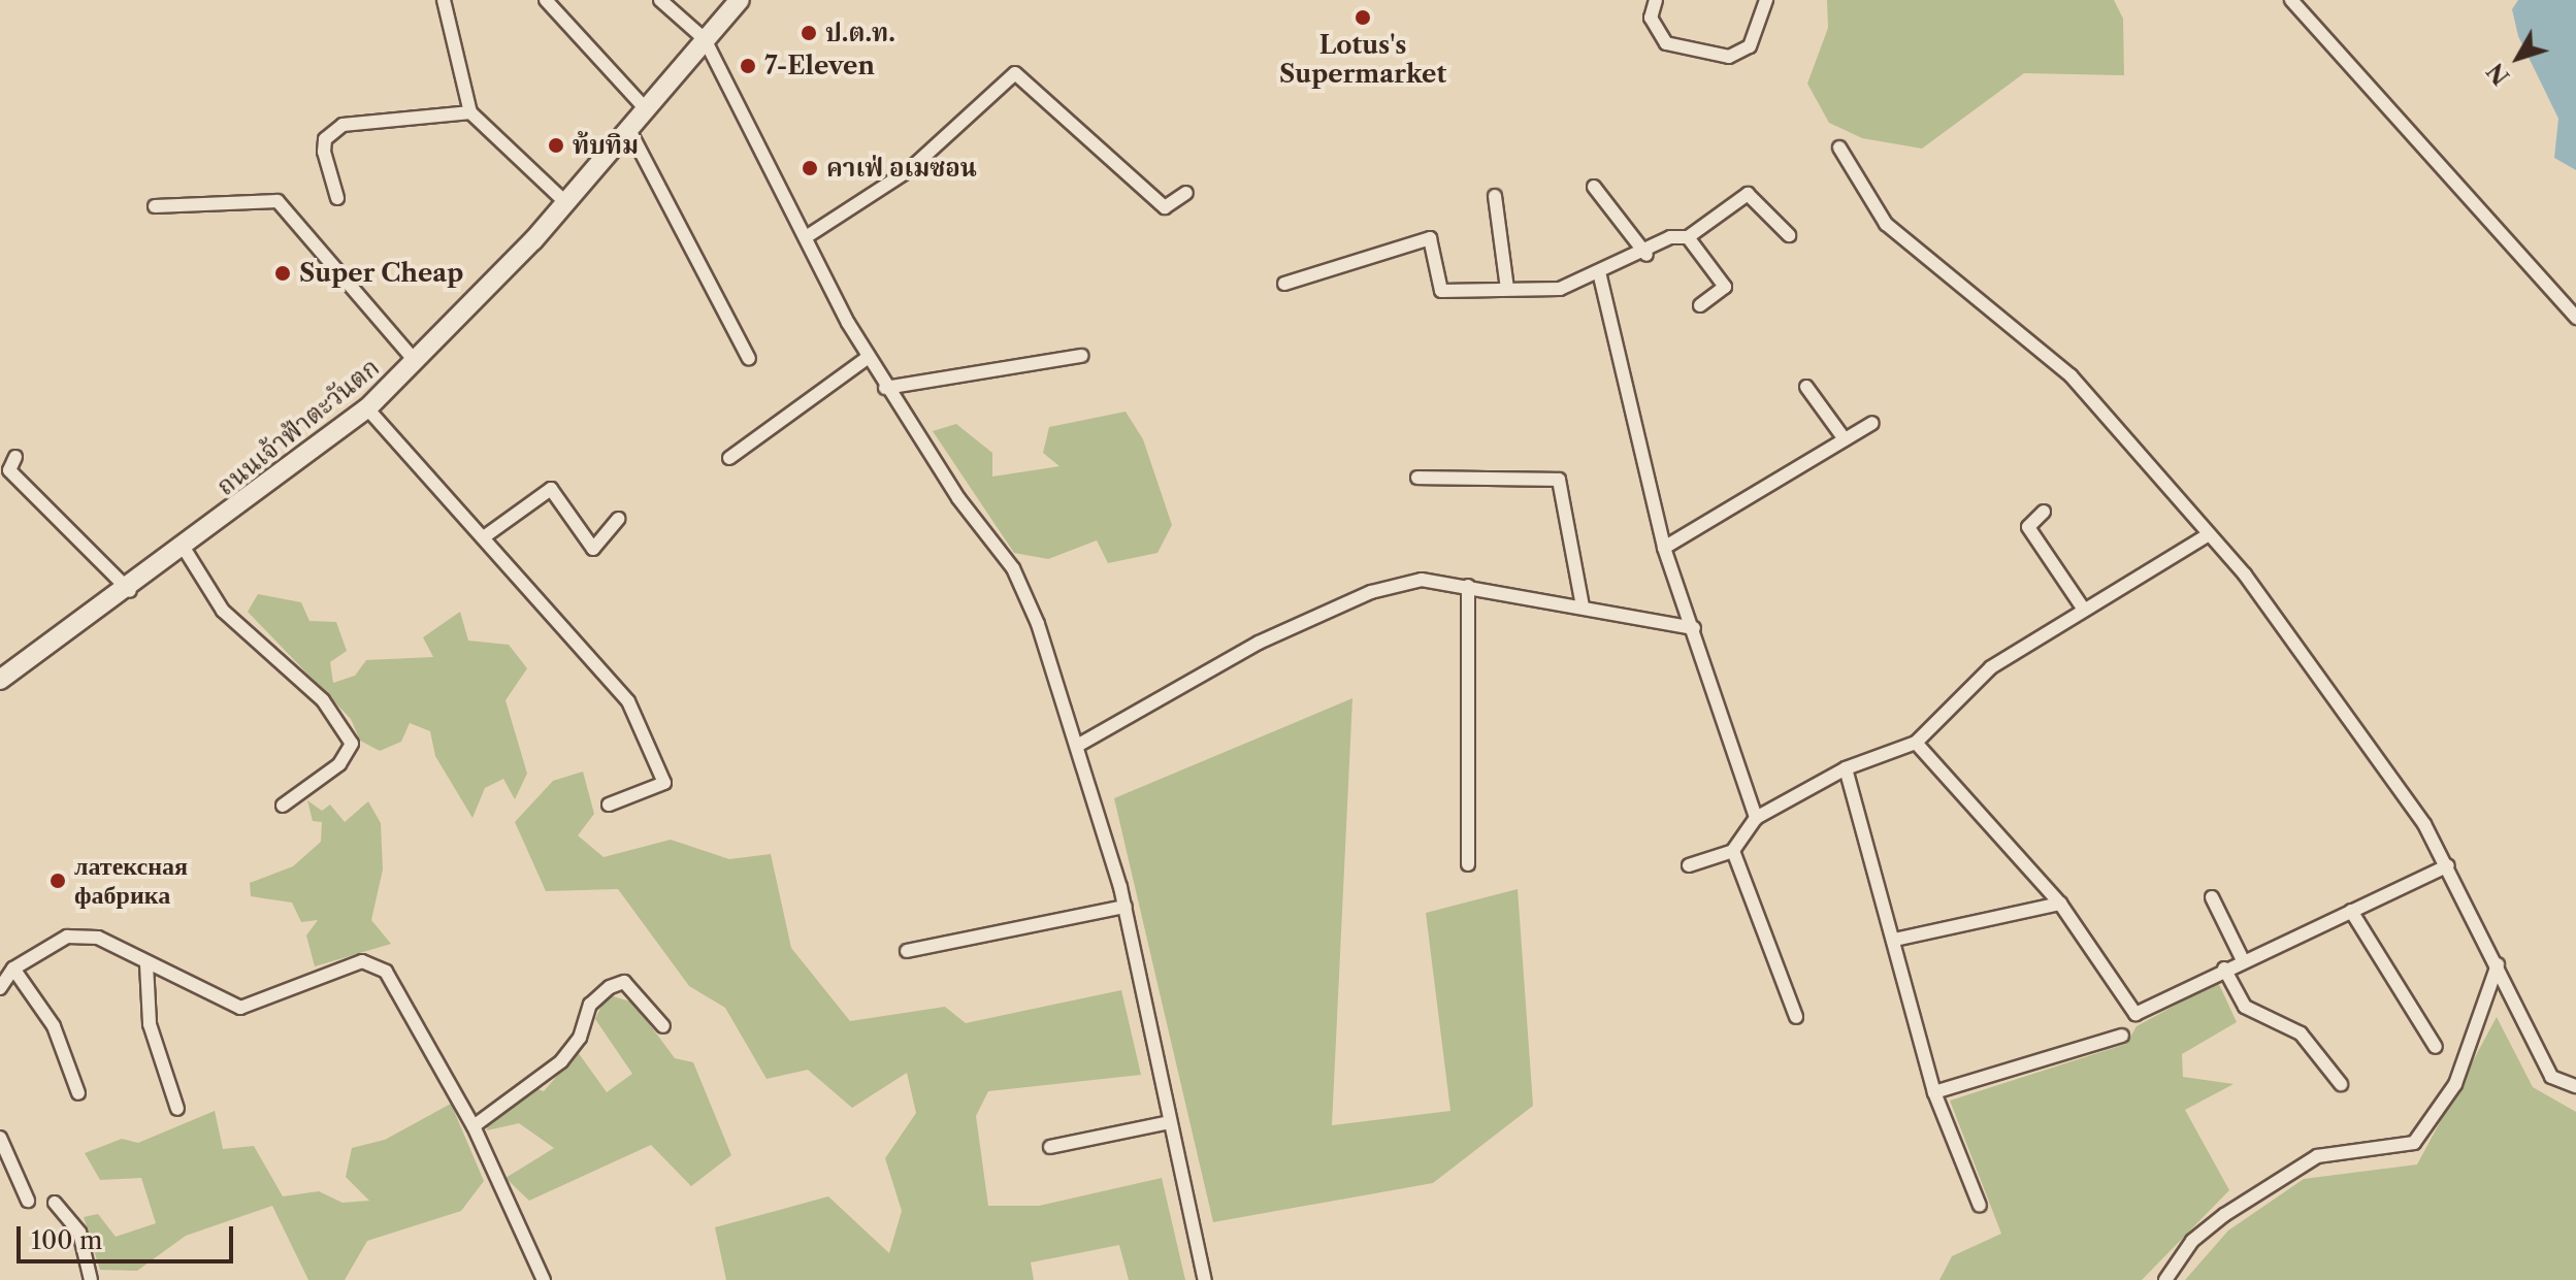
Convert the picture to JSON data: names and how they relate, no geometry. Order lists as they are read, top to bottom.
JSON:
{
  "streets": {
    "main road": ["ถนนเจ้าฟ้าตะวันตก"]
  },
  "places": [
    "Lotus's Supermarket",
    "ป.ต.ท.",
    "7-Eleven",
    "ท้บทิม",
    "คาเฟ่ อเมซอน",
    "Super Cheap",
    "латексная фабрика"
  ],
  "scale_bar": "100 m",
  "north": "bottom left"
}
